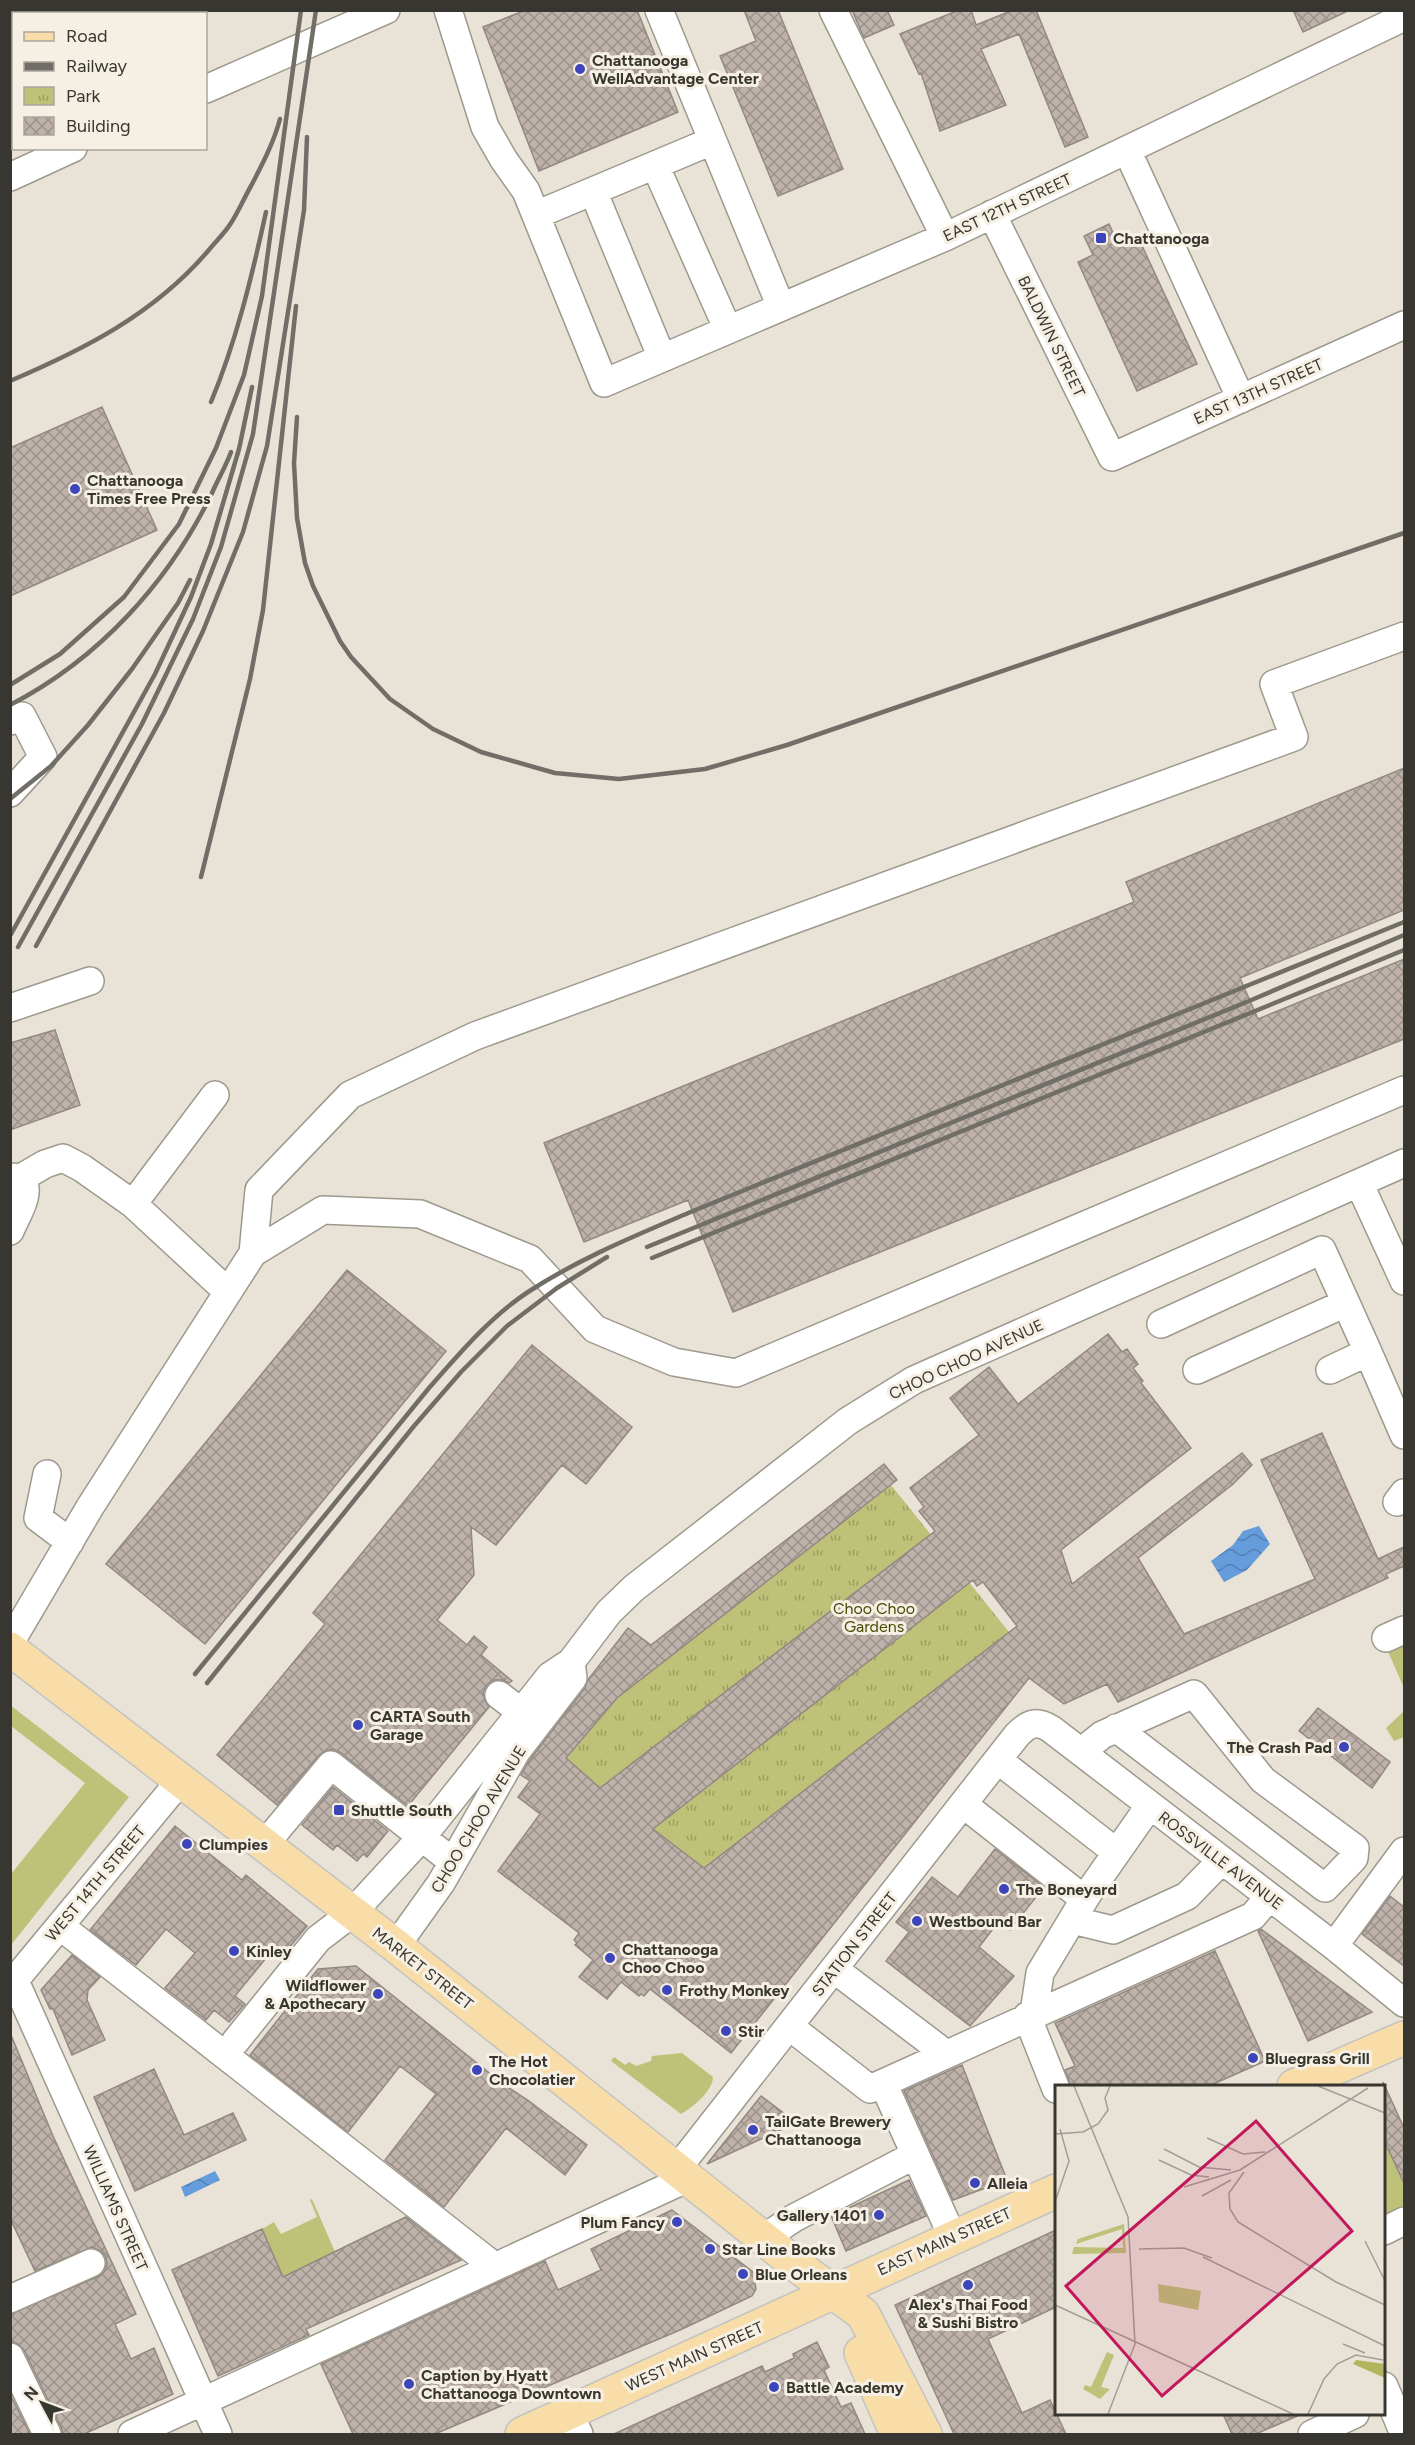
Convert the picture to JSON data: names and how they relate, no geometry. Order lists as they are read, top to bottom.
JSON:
{
  "streets": {
    "main road": ["MARKET STREET", "EAST MAIN STREET", "WEST MAIN STREET"],
    "street": [
      "EAST 12TH STREET",
      "BALDWIN STREET",
      "EAST 13TH STREET",
      "CHOO CHOO AVENUE",
      "ROSSVILLE AVENUE",
      "WEST 14TH STREET",
      "STATION STREET",
      "WILLIAMS STREET"
    ]
  },
  "crossings": [
    ["EAST 12TH STREET", "BALDWIN STREET"],
    ["BALDWIN STREET", "EAST 13TH STREET"],
    ["CHOO CHOO AVENUE", "MARKET STREET"],
    ["ROSSVILLE AVENUE", "STATION STREET"],
    ["WEST 14TH STREET", "MARKET STREET"],
    ["WEST 14TH STREET", "WILLIAMS STREET"],
    ["STATION STREET", "MARKET STREET"],
    ["MARKET STREET", "EAST MAIN STREET"],
    ["MARKET STREET", "WEST MAIN STREET"],
    ["EAST MAIN STREET", "WEST MAIN STREET"]
  ],
  "parks": ["Choo Choo Gardens"],
  "places": {
    "other": [
      "Chattanooga WellAdvantage Center",
      "Chattanooga Times Free Press",
      "CARTA South Garage",
      "The Crash Pad",
      "Clumpies",
      "The Boneyard",
      "Westbound Bar",
      "Kinley",
      "Chattanooga Choo Choo",
      "Frothy Monkey",
      "Wildflower & Apothecary",
      "Stir",
      "Bluegrass Grill",
      "The Hot Chocolatier",
      "TailGate Brewery Chattanooga",
      "Alleia",
      "Gallery 1401",
      "Plum Fancy",
      "Star Line Books",
      "Blue Orleans",
      "Alex's Thai Food & Sushi Bistro",
      "Caption by Hyatt Chattanooga Downtown",
      "Battle Academy"
    ],
    "transit": ["Chattanooga", "Shuttle South"]
  },
  "legend": [
    "Road",
    "Railway",
    "Park",
    "Building"
  ],
  "north": "top left"
}
